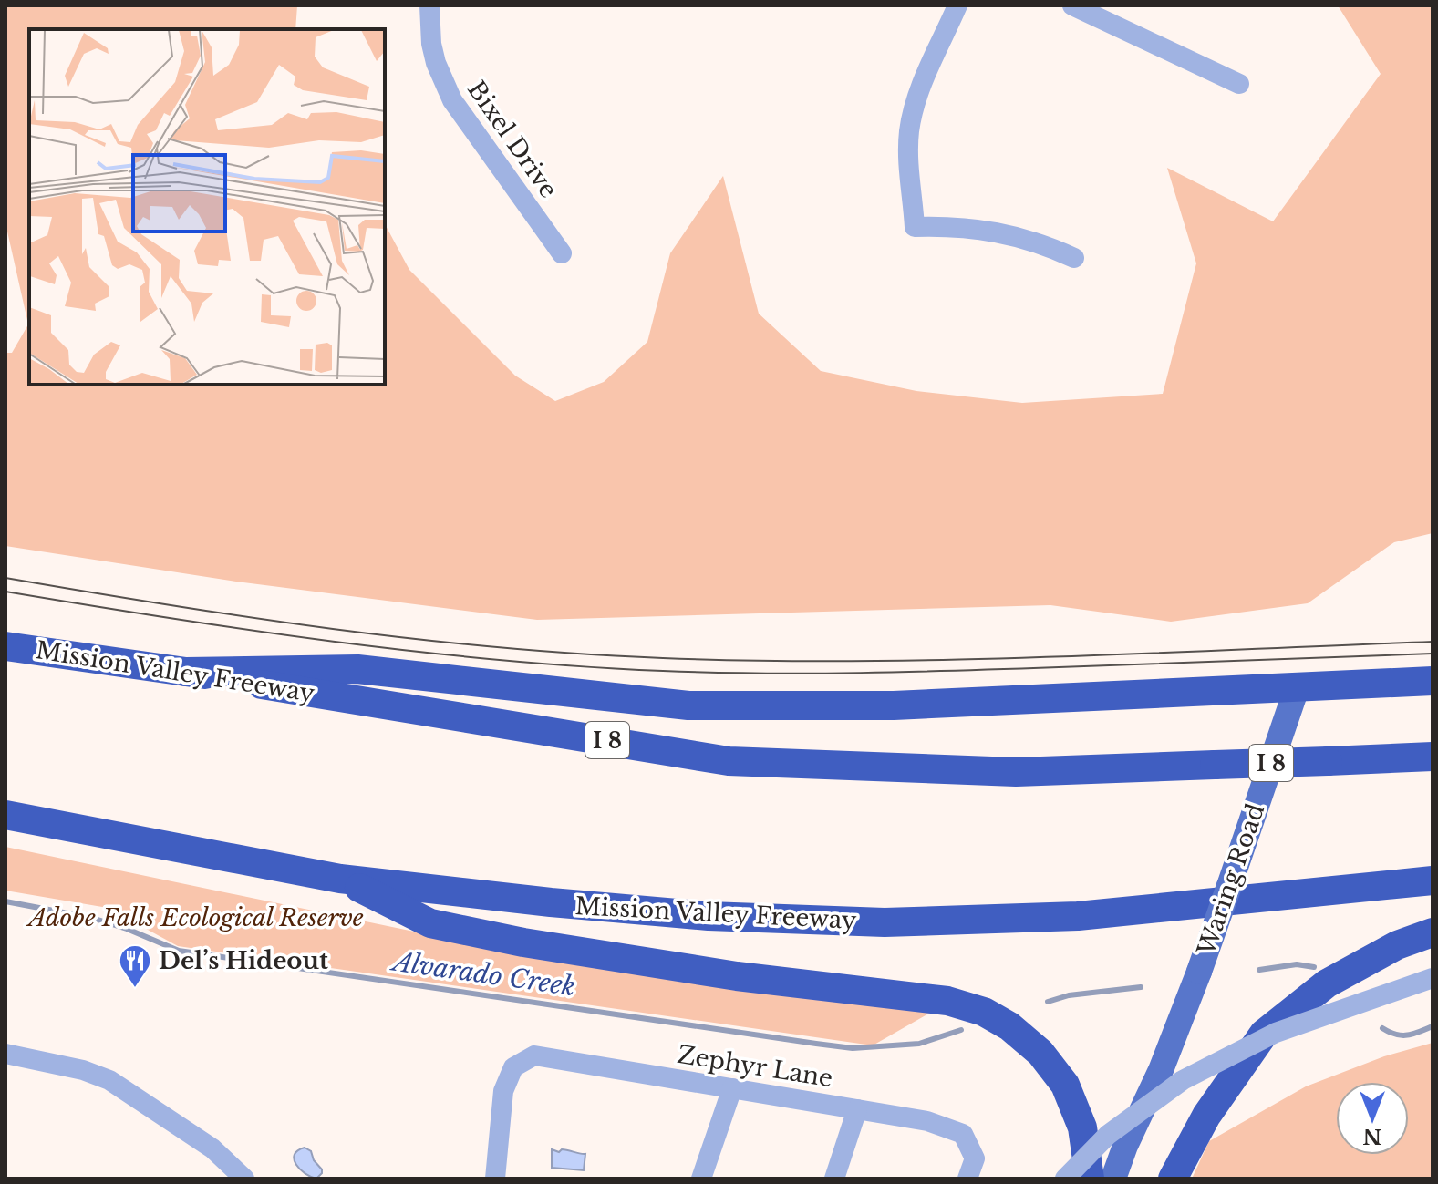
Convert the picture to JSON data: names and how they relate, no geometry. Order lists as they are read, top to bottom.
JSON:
{
  "streets": {
    "highway": ["Mission Valley Freeway", "I 8"],
    "main road": ["Waring Road"],
    "street": ["Bixel Drive", "Zephyr Lane"]
  },
  "water": ["Alvarado Creek"],
  "parks": ["Adobe Falls Ecological Reserve"],
  "places": {
    "restaurant": ["Del’s Hideout"]
  },
  "north": "bottom"
}
